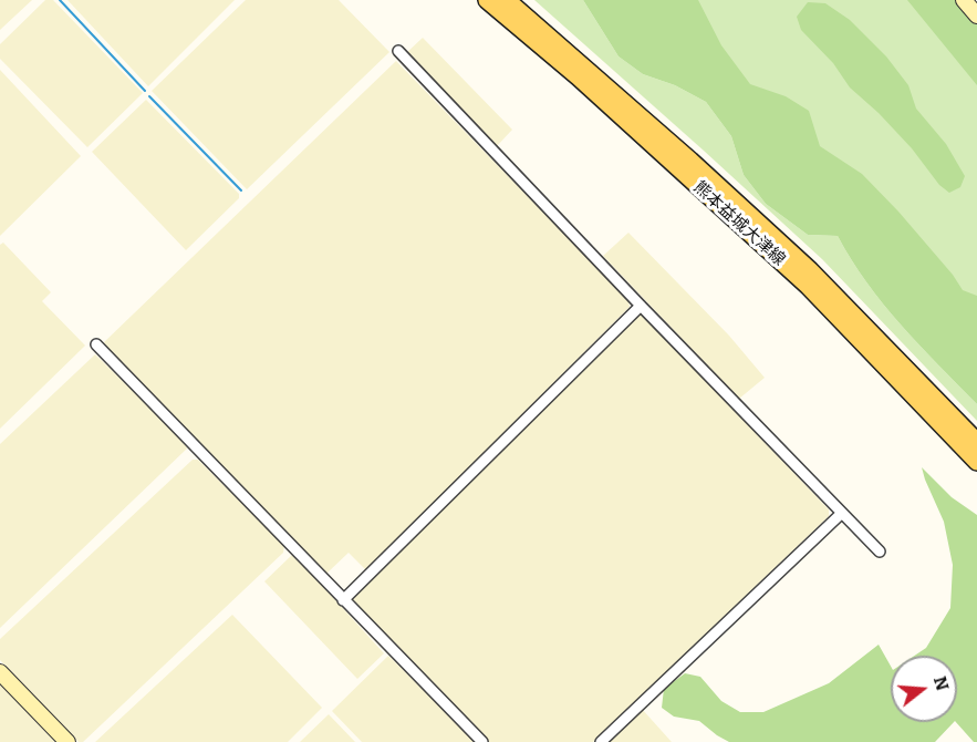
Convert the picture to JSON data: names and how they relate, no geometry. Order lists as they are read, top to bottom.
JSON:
{
  "streets": {
    "main road": ["熊本益城大津線"]
  },
  "north": "right"
}
